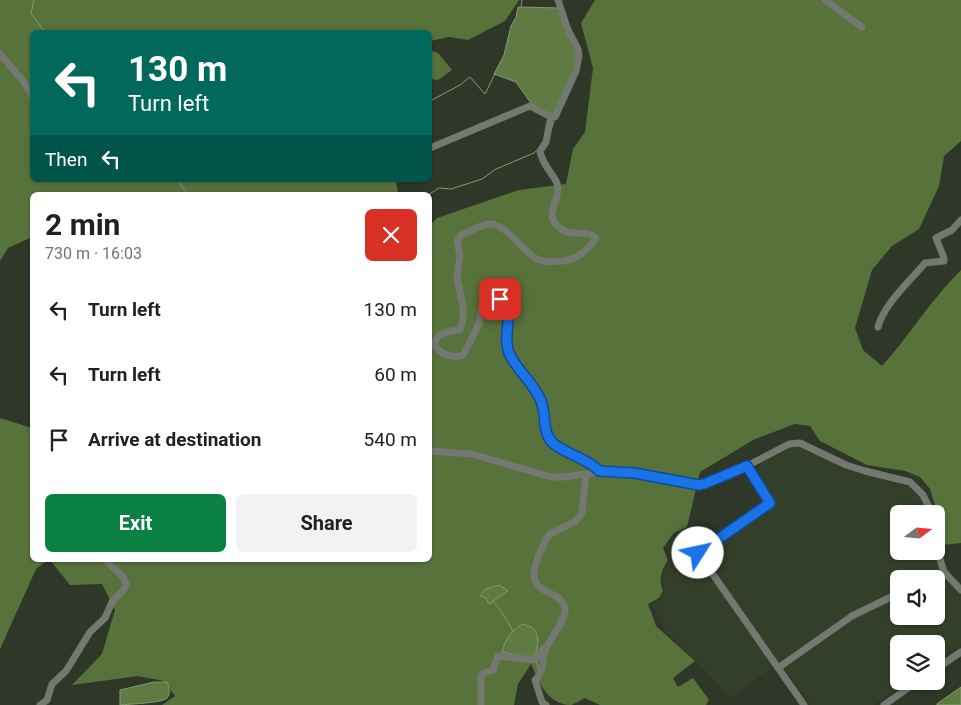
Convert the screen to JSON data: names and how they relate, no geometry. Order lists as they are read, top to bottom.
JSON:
{
  "north": "right",
  "page": {
    "turn": ["130 m", "Turn left"],
    "then": "Then",
    "heading": ["2 min", "730 m · 16:03"],
    "list": [
      {
        "name": "Turn left",
        "value": "130 m"
      },
      {
        "name": "Turn left",
        "value": "60 m"
      },
      {
        "name": "Arrive at destination",
        "value": "540 m"
      }
    ],
    "buttons": ["Exit", "Share"]
  }
}
